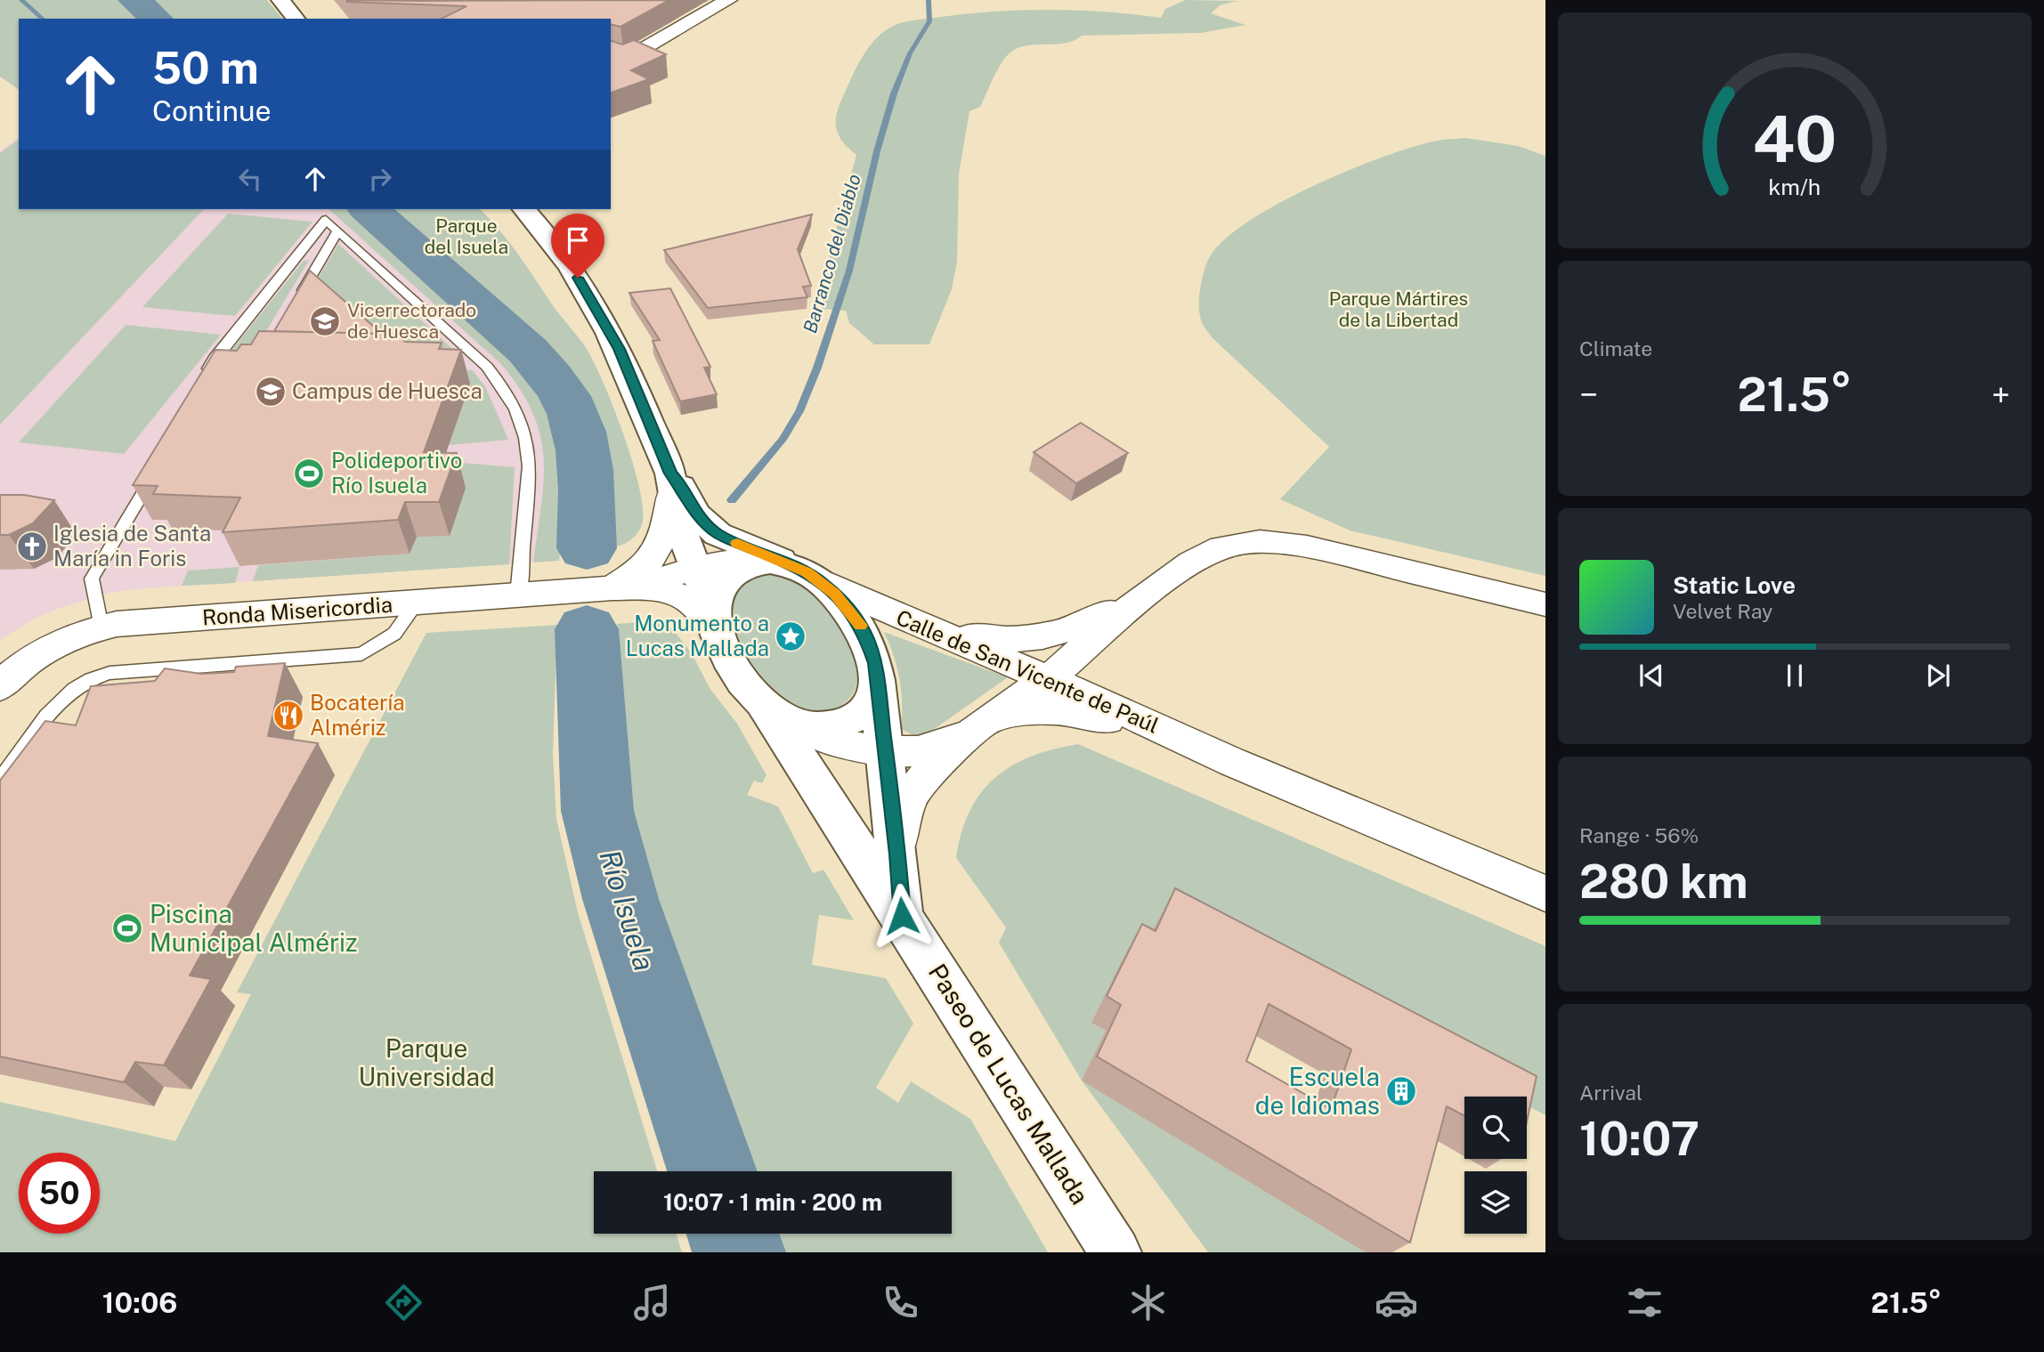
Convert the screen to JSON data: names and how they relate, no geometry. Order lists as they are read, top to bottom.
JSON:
{
  "streets": {
    "main road": ["Paseo de Lucas Mallada"],
    "street": ["Ronda Misericordia", "Calle de San Vicente de Paúl"]
  },
  "crossings": [
    ["Ronda Misericordia", "Calle de San Vicente de Paúl"],
    ["Ronda Misericordia", "Paseo de Lucas Mallada"],
    ["Calle de San Vicente de Paúl", "Paseo de Lucas Mallada"]
  ],
  "water": ["Barranco del Diablo", "Río Isuela"],
  "parks": ["Parque del Isuela", "Parque Mártires de la Libertad", "Parque Universidad"],
  "places": {
    "school or university": ["Vicerrectorado de Huesca", "Campus de Huesca"],
    "sports": ["Polideportivo Río Isuela", "Piscina Municipal Almériz"],
    "church": ["Iglesia de Santa María in Foris"],
    "place": ["Monumento a Lucas Mallada"],
    "restaurant": ["Bocatería Almériz"],
    "building": ["Escuela de Idiomas"]
  },
  "page": {
    "turn": ["50 m", "Continue"],
    "tile": [
      "Climate",
      ["Range · 56%", "280 km"],
      ["Arrival", "10:07"]
    ],
    "heat": ["−", "21.5°", "+"],
    "song": ["Static Love", "Velvet Ray"],
    "limit": "50",
    "trip": "10:07 · 1 min · 200 m",
    "tabs": ["10:06", "21.5°"],
    "gauge": ["40", "km/h"]
  }
}
